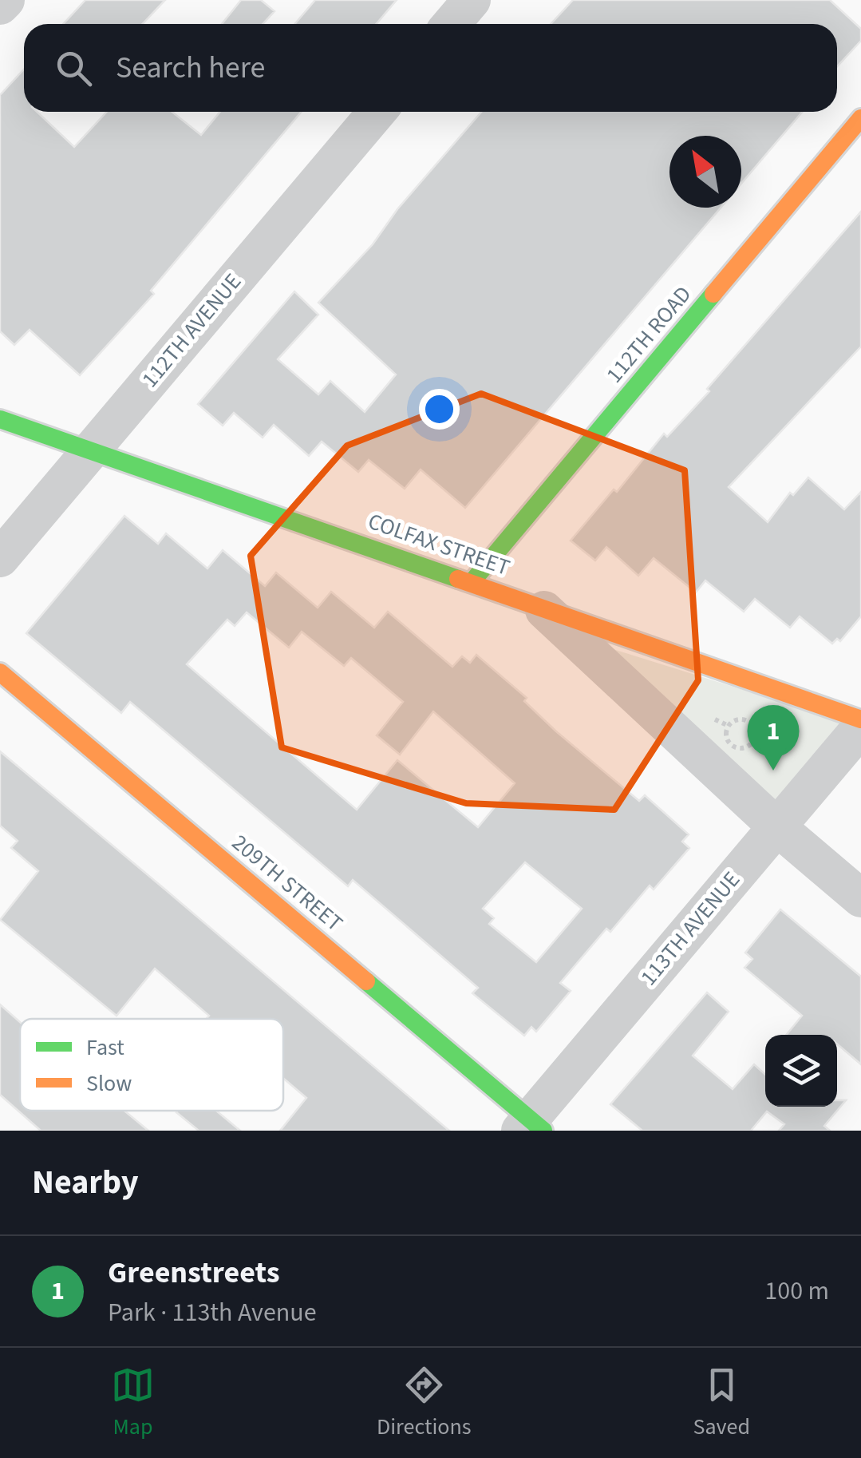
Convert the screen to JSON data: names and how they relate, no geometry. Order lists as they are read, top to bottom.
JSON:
{
  "streets": {
    "street": [
      "112TH AVENUE",
      "112TH ROAD",
      "COLFAX STREET",
      "209TH STREET",
      "113TH AVENUE"
    ]
  },
  "crossings": [
    ["112TH AVENUE", "COLFAX STREET"],
    ["112TH ROAD", "COLFAX STREET"],
    ["209TH STREET", "113TH AVENUE"]
  ],
  "legend": ["Fast", "Slow"],
  "north": "top left",
  "page": {
    "search": "Search here",
    "pins": "1",
    "heading": "Nearby",
    "list": [
      {
        "mark": "1",
        "name": "Greenstreets",
        "note": "Park · 113th Avenue",
        "value": "100 m"
      }
    ],
    "nav": ["Map", "Directions", "Saved"]
  }
}
